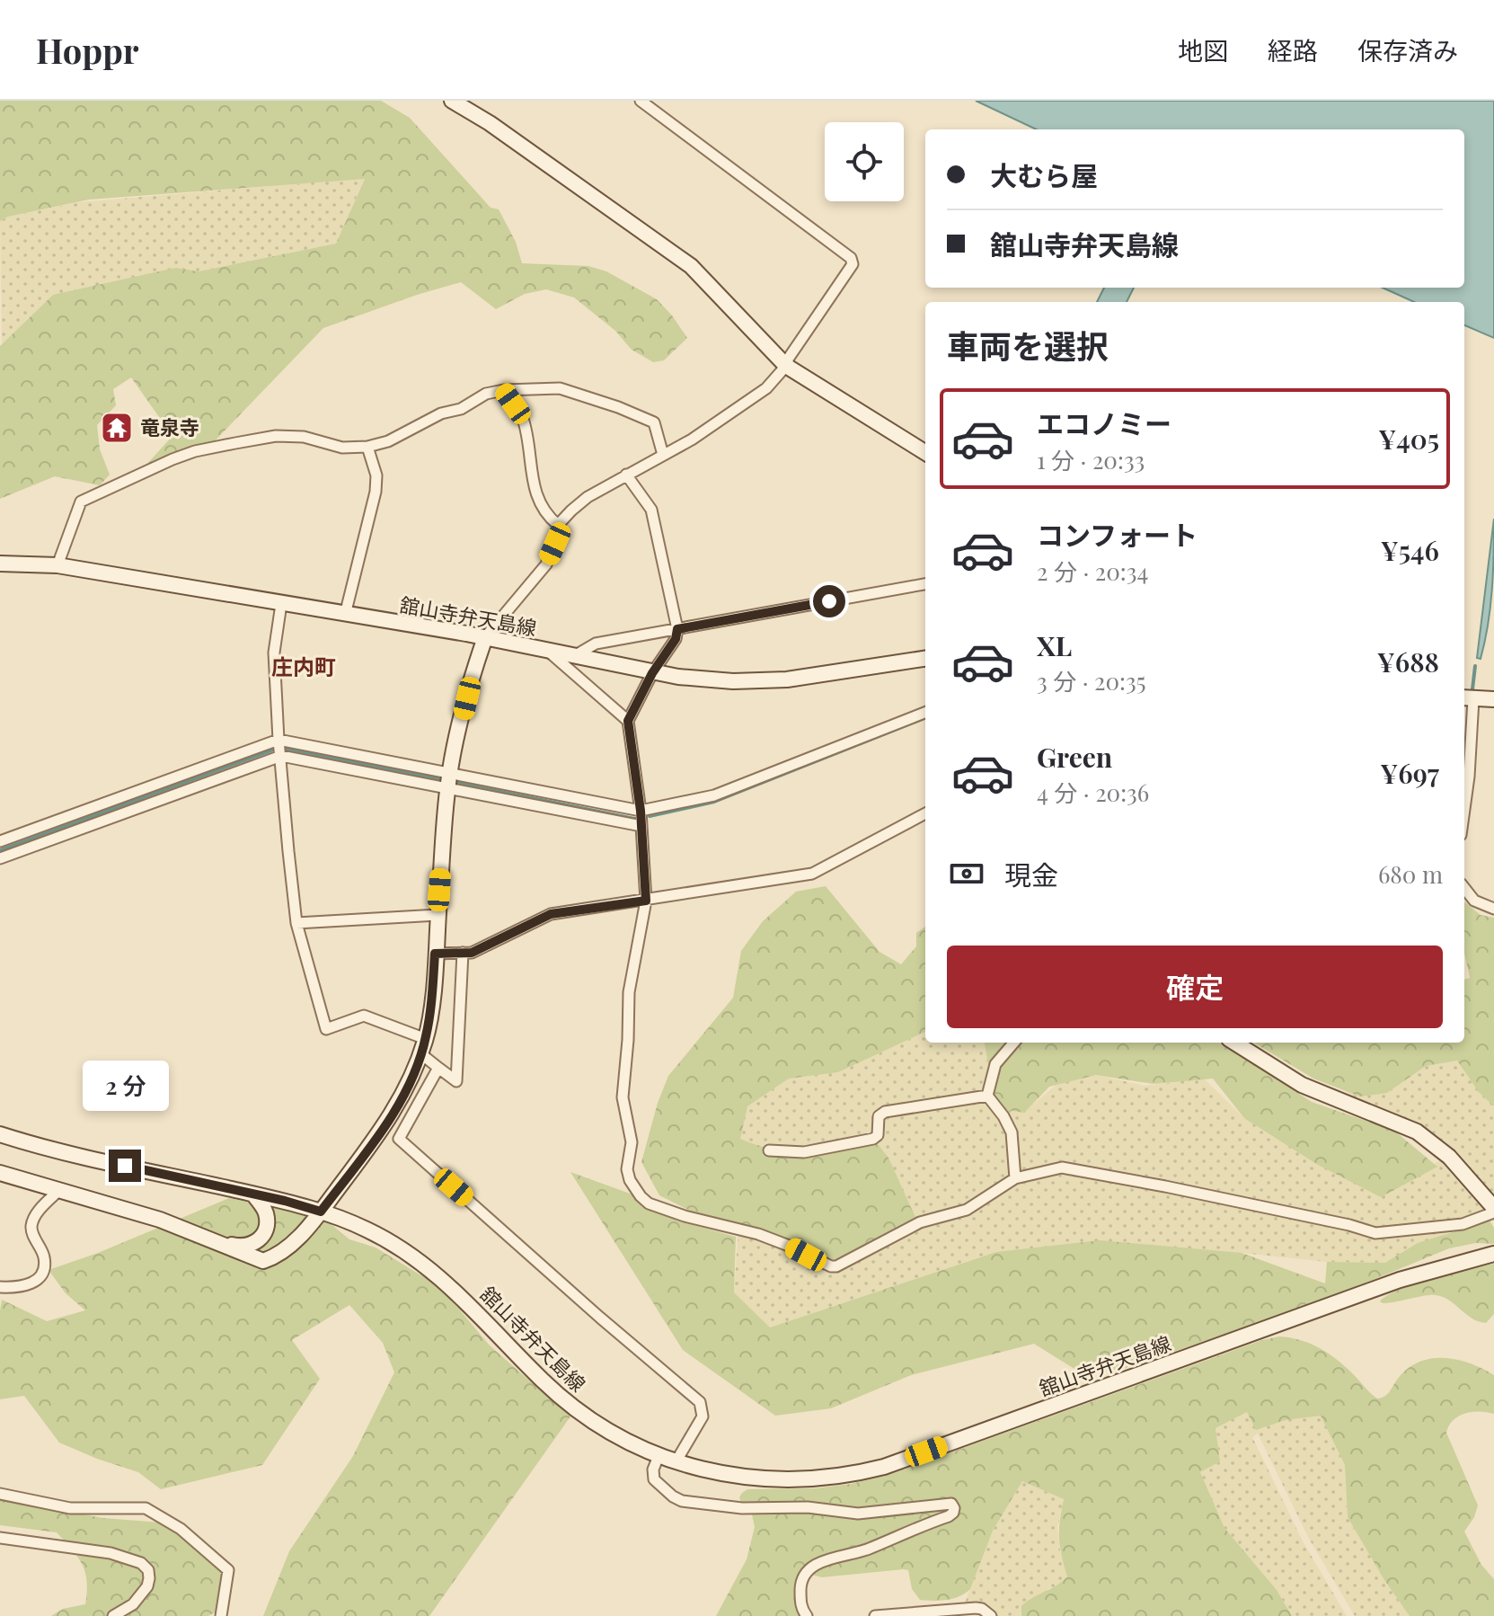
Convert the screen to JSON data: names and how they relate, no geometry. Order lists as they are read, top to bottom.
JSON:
{
  "streets": {
    "main road": ["舘山寺弁天島線"]
  },
  "districts": ["庄内町"],
  "places": {
    "temple": ["竜泉寺"]
  },
  "page": {
    "header": "Hoppr",
    "nav": ["地図", "経路", "保存済み"],
    "banner": ["大むら屋", "舘山寺弁天島線"],
    "heading": "車両を選択",
    "list": [
      {
        "name": "エコノミー",
        "note": "1 分 · 20:33",
        "value": "¥405"
      },
      {
        "name": "コンフォート",
        "note": "2 分 · 20:34",
        "value": "¥546"
      },
      {
        "name": "XL",
        "note": "3 分 · 20:35",
        "value": "¥688"
      },
      {
        "name": "Green",
        "note": "4 分 · 20:36",
        "value": "¥697"
      }
    ],
    "pay": ["現金", "680 m"],
    "buttons": "確定",
    "bubble": "2 分"
  }
}
